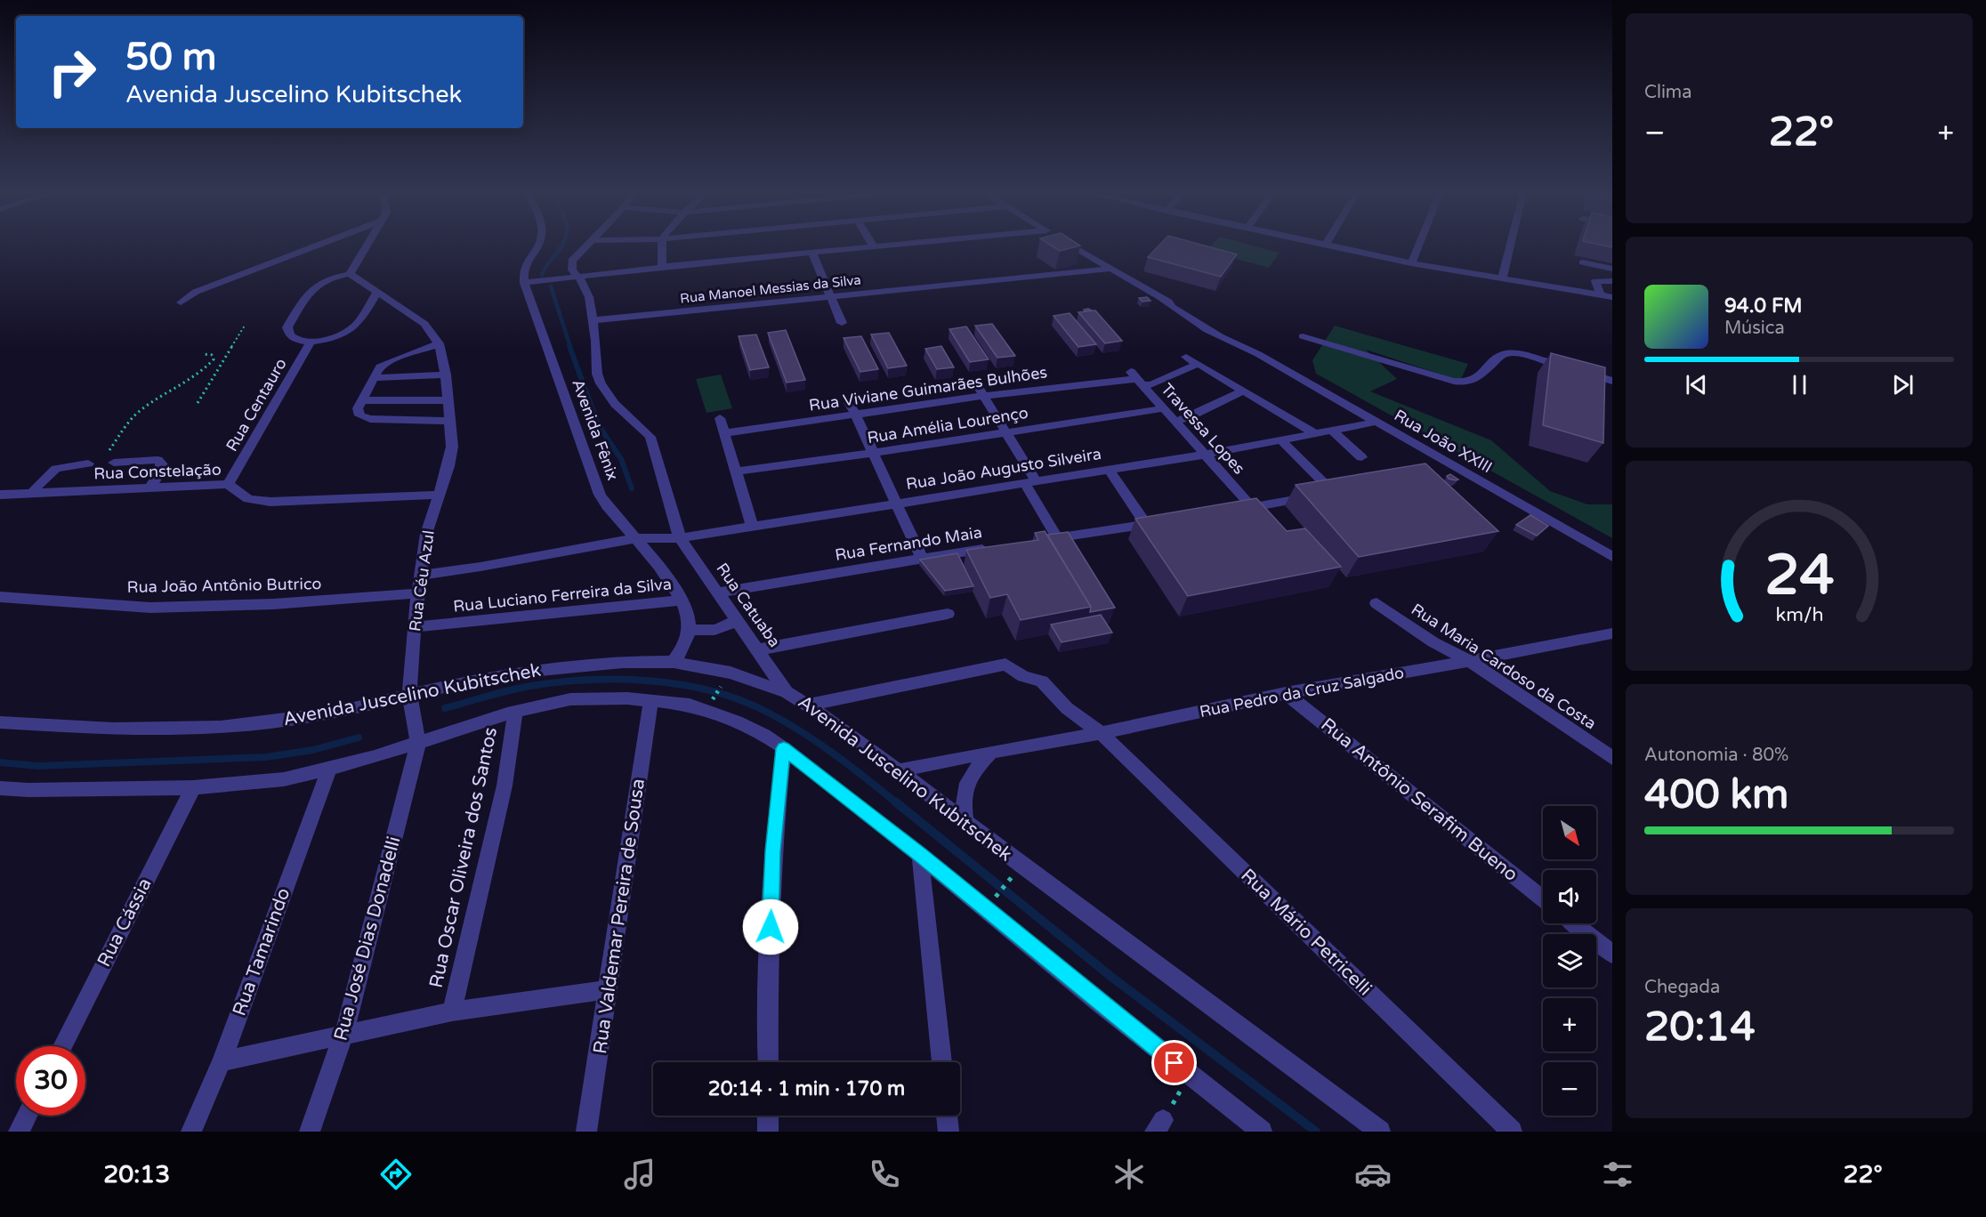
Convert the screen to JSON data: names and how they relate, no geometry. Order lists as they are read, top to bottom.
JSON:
{
  "streets": {
    "street": [
      "Rua Manoel Messias da Silva",
      "Rua Viviane Guimarães Bulhões",
      "Rua Centauro",
      "Rua Amélia Lourenço",
      "Travessa Lopes",
      "Avenida Fênix",
      "Rua João XXIII",
      "Rua João Augusto Silveira",
      "Rua Constelação",
      "Rua Fernando Maia",
      "Rua Céu Azul",
      "Rua João Antônio Butrico",
      "Rua Luciano Ferreira da Silva",
      "Rua Catuaba",
      "Rua Maria Cardoso da Costa",
      "Rua Pedro da Cruz Salgado",
      "Avenida Juscelino Kubitschek",
      "Rua Antônio Serafim Bueno",
      "Rua Oscar Oliveira dos Santos",
      "Rua Valdemar Pereira de Sousa",
      "Rua Cássia",
      "Rua Mário Petricelli",
      "Rua José Dias Donadelli",
      "Rua Tamarindo"
    ]
  },
  "crossings": [
    ["Rua Manoel Messias da Silva", "Rua João XXIII"],
    ["Rua Manoel Messias da Silva", "Rua Catuaba"],
    ["Rua Viviane Guimarães Bulhões", "Travessa Lopes"],
    ["Rua Centauro", "Rua Constelação"],
    ["Rua Amélia Lourenço", "Travessa Lopes"],
    ["Travessa Lopes", "Rua João Augusto Silveira"],
    ["Avenida Fênix", "Rua João Augusto Silveira"],
    ["Avenida Fênix", "Rua Luciano Ferreira da Silva"],
    ["Rua João XXIII", "Rua João Augusto Silveira"],
    ["Rua João Augusto Silveira", "Rua Céu Azul"],
    ["Rua João Augusto Silveira", "Rua Catuaba"],
    ["Rua Constelação", "Rua Céu Azul"],
    ["Rua Fernando Maia", "Rua Catuaba"],
    ["Rua Céu Azul", "Rua João Antônio Butrico"],
    ["Rua Céu Azul", "Rua Luciano Ferreira da Silva"],
    ["Rua Céu Azul", "Avenida Juscelino Kubitschek"],
    ["Rua Céu Azul", "Rua José Dias Donadelli"],
    ["Rua Catuaba", "Avenida Juscelino Kubitschek"],
    ["Rua Maria Cardoso da Costa", "Rua Pedro da Cruz Salgado"],
    ["Rua Pedro da Cruz Salgado", "Avenida Juscelino Kubitschek"],
    ["Rua Pedro da Cruz Salgado", "Rua Antônio Serafim Bueno"],
    ["Rua Pedro da Cruz Salgado", "Rua Mário Petricelli"],
    ["Avenida Juscelino Kubitschek", "Rua Mário Petricelli"]
  ],
  "north": "bottom right",
  "page": {
    "tile": [
      "Clima",
      ["Autonomia · 80%", "400 km"],
      ["Chegada", "20:14"]
    ],
    "turn": ["50 m", "Avenida Juscelino Kubitschek"],
    "heat": ["−", "22°", "+"],
    "song": ["94.0 FM", "Música"],
    "map_buttons": ["+", "−"],
    "limit": "30",
    "trip": "20:14 · 1 min · 170 m",
    "tabs": ["20:13", "22°"],
    "gauge": ["24", "km/h"]
  }
}
